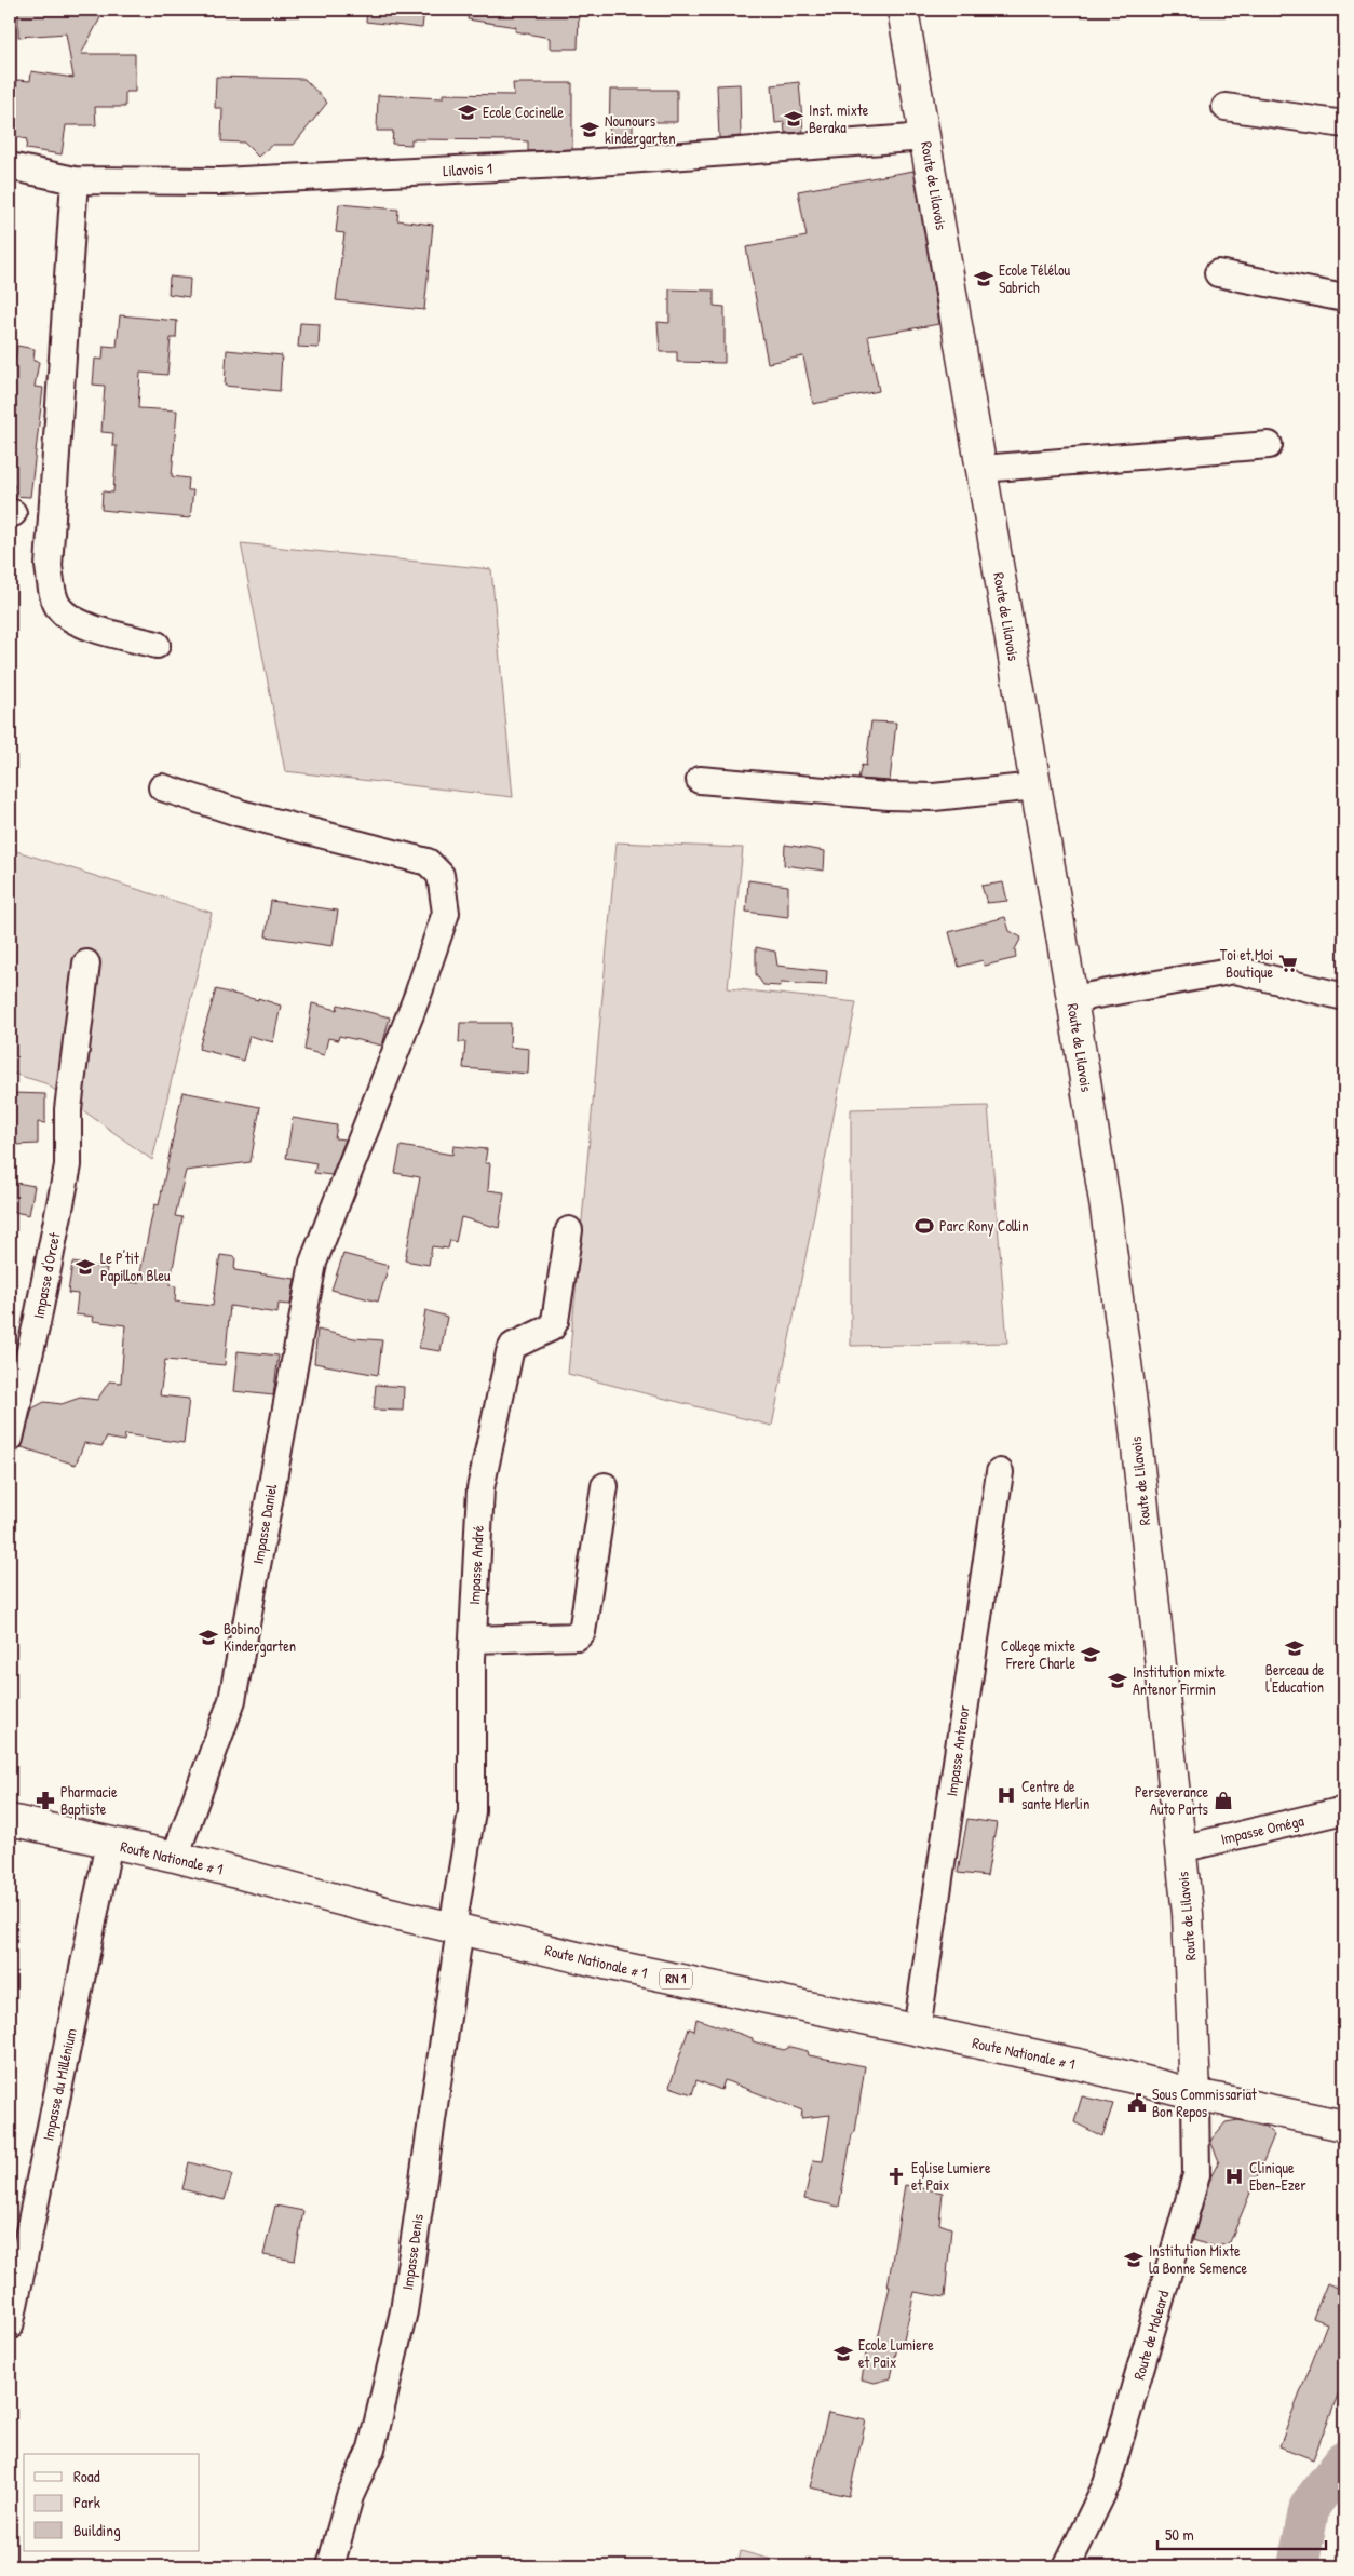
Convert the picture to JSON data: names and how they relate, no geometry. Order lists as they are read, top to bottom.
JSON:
{
  "streets": {
    "main road": ["Route de Lilavois", "Route Nationale # 1", "RN 1"],
    "street": [
      "Lilavois 1",
      "Impasse d'Orcet",
      "Impasse Daniel",
      "Impasse André",
      "Impasse Antenor",
      "Impasse Oméga",
      "Impasse du Millénium",
      "Impasse Denis",
      "Route de Moleard"
    ]
  },
  "crossings": [
    ["Lilavois 1", "Route de Lilavois"],
    ["Route de Lilavois", "Impasse Oméga"],
    ["Route de Lilavois", "Route Nationale # 1"],
    ["Route de Lilavois", "Route de Moleard"],
    ["Impasse Daniel", "Route Nationale # 1"],
    ["Impasse André", "Route Nationale # 1"],
    ["Impasse André", "Impasse Denis"],
    ["Impasse Antenor", "Route Nationale # 1"],
    ["Route Nationale # 1", "Impasse du Millénium"],
    ["Route Nationale # 1", "Impasse Denis"],
    ["Route Nationale # 1", "Route de Moleard"]
  ],
  "places": {
    "school or university": [
      "Ecole Cocinelle",
      "Inst. mixte Beraka",
      "Nounours kindergarten",
      "Ecole Télélou Sabrich",
      "Le P'tit Papillon Bleu",
      "Bobino Kindergarten",
      "Berceau de l'Education",
      "College mixte Frere Charle",
      "Institution mixte Antenor Firmin",
      "Institution Mixte la Bonne Semence",
      "Ecole Lumiere et Paix"
    ],
    "supermarket": ["Toi et Moi Boutique"],
    "sports": ["Parc Rony Collin"],
    "hospital": ["Centre de sante Merlin", "Clinique Eben-Ezer"],
    "pharmacy": ["Pharmacie Baptiste"],
    "shop": ["Perseverance Auto Parts"],
    "public building": ["Sous Commissariat Bon Repos"],
    "church": ["Eglise Lumiere et Paix"]
  },
  "legend": ["Road", "Park", "Building"],
  "scale_bar": "50 m"
}
